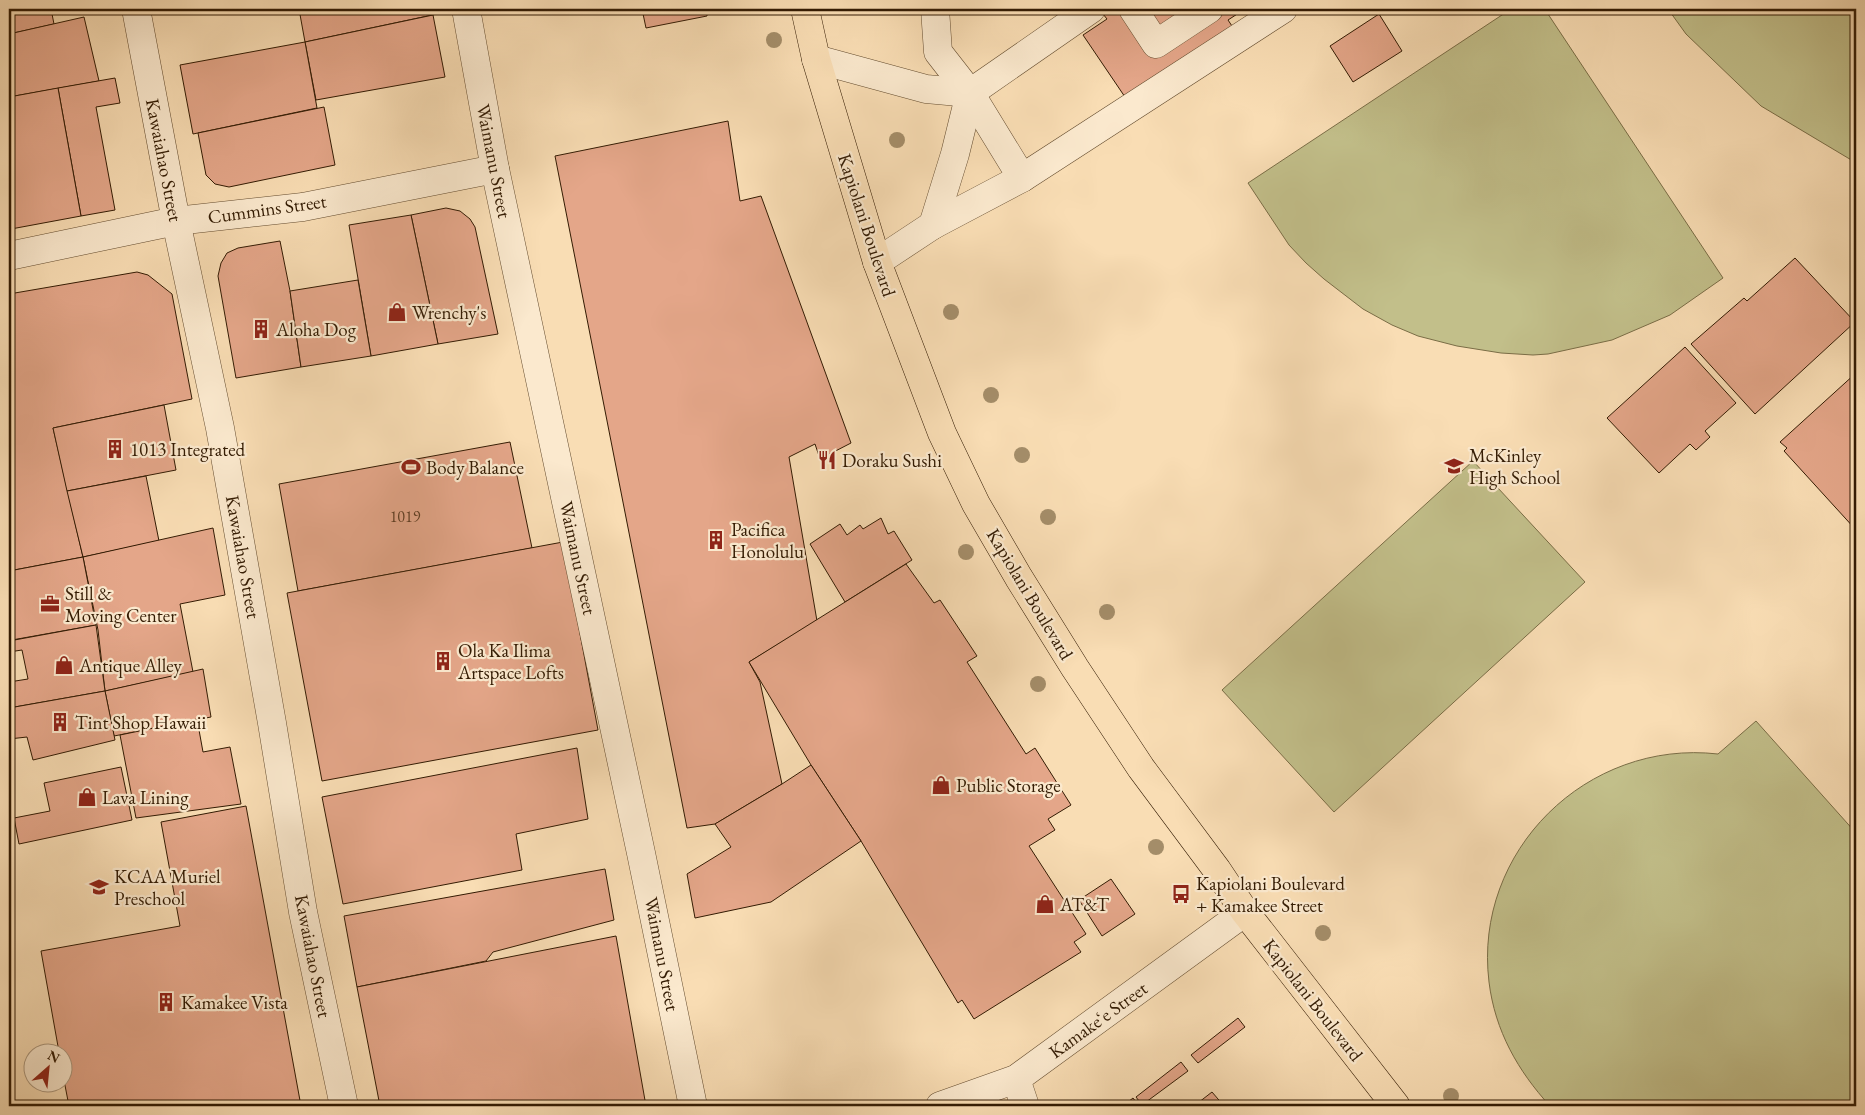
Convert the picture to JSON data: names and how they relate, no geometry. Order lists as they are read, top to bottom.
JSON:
{
  "streets": {
    "main road": ["Kapiolani Boulevard"],
    "street": [
      "Kawaiahao Street",
      "Waimanu Street",
      "Cummins Street",
      "Kamakeʻe Street"
    ]
  },
  "crossings": [
    ["Kawaiahao Street", "Cummins Street"],
    ["Waimanu Street", "Cummins Street"],
    ["Kapiolani Boulevard", "Kamakeʻe Street"]
  ],
  "places": {
    "shop": [
      "Wrenchy's",
      "Antique Alley",
      "Public Storage",
      "Lava Lining",
      "AT&T"
    ],
    "building": [
      "Aloha Dog",
      "1013 Integrated",
      "Pacifica Honolulu",
      "Ola Ka Ilima Artspace Lofts",
      "Tint Shop Hawaii",
      "Kamakee Vista"
    ],
    "restaurant": ["Doraku Sushi"],
    "school or university": ["McKinley High School", "KCAA Muriel Preschool"],
    "sports": ["Body Balance"],
    "office": ["Still & Moving Center"],
    "bus stop": ["Kapiolani Boulevard + Kamakee Street"]
  },
  "house_numbers": ["1019"],
  "north": "top right"
}
